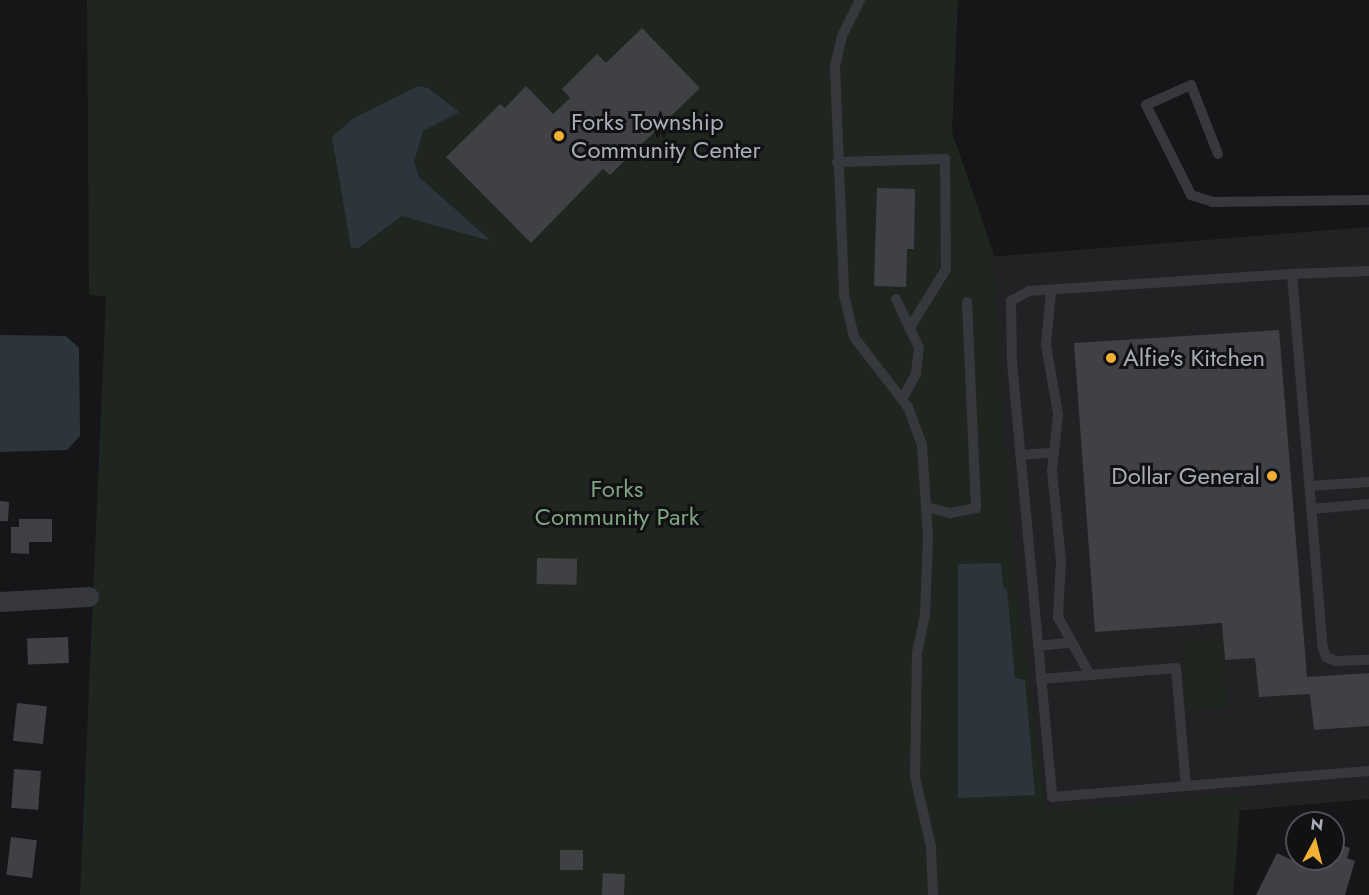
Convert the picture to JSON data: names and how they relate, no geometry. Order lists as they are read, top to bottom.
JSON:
{
  "parks": ["Forks Community Park"],
  "places": ["Forks Township Community Center", "Alfie's Kitchen", "Dollar General"],
  "north": "top"
}
